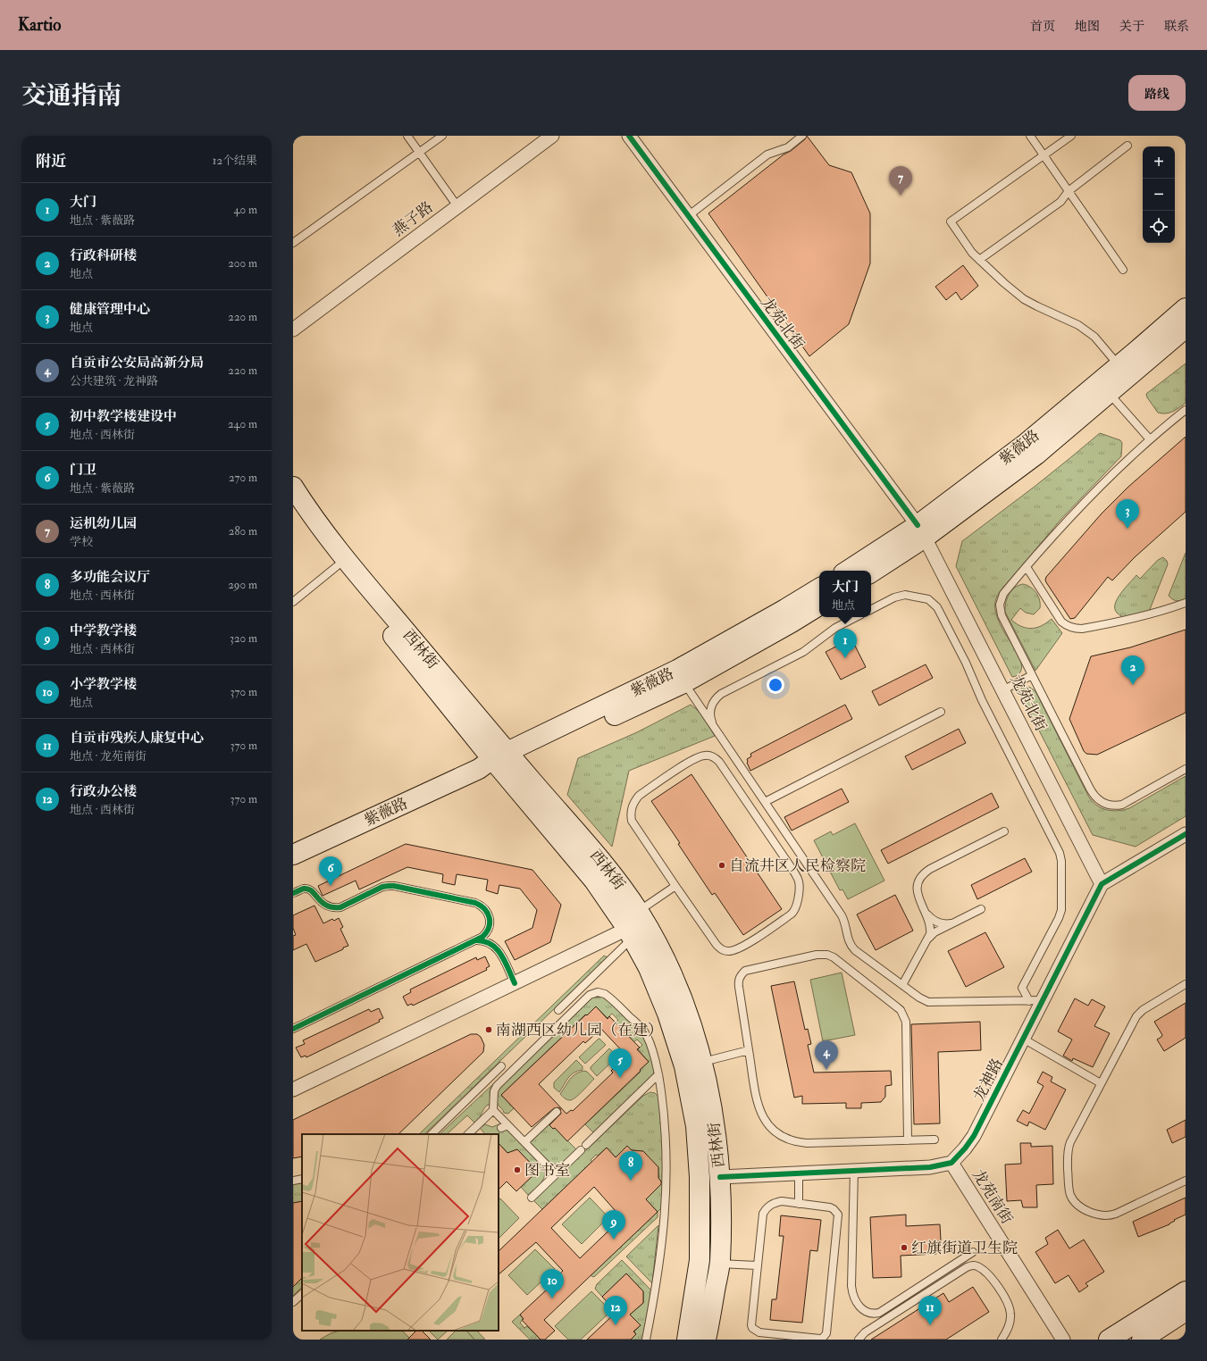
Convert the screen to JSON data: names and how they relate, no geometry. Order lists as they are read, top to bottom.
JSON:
{
  "streets": {
    "main road": ["紫薇路", "西林街"],
    "street": [
      "燕子路",
      "龙苑北街",
      "龙神路",
      "龙苑南街"
    ]
  },
  "crossings": [
    ["龙苑北街", "紫薇路"],
    ["龙苑北街", "龙神路"],
    ["紫薇路", "西林街"],
    ["龙神路", "龙苑南街"]
  ],
  "places": [
    "自流井区人民检察院",
    "南湖西区幼儿园（在建）",
    "图书室",
    "红旗街道卫生院"
  ],
  "page": {
    "header": "Kartio",
    "nav": [
      "首页",
      "地图",
      "关于",
      "联系"
    ],
    "title": "交通指南",
    "buttons": "路线",
    "heading": ["附近", "12个结果"],
    "map_buttons": ["+", "−"],
    "pins": [
      "7",
      "3",
      "1",
      "2",
      "6",
      "4",
      "5",
      "8",
      "9",
      "10",
      "11",
      "12"
    ],
    "list": [
      {
        "mark": "1",
        "name": "大门",
        "note": "地点 · 紫薇路",
        "value": "40 m"
      },
      {
        "mark": "2",
        "name": "行政科研楼",
        "note": "地点",
        "value": "200 m"
      },
      {
        "mark": "3",
        "name": "健康管理中心",
        "note": "地点",
        "value": "220 m"
      },
      {
        "mark": "4",
        "name": "自贡市公安局高新分局",
        "note": "公共建筑 · 龙神路",
        "value": "220 m"
      },
      {
        "mark": "5",
        "name": "初中教学楼建设中",
        "note": "地点 · 西林街",
        "value": "240 m"
      },
      {
        "mark": "6",
        "name": "门卫",
        "note": "地点 · 紫薇路",
        "value": "270 m"
      },
      {
        "mark": "7",
        "name": "运机幼儿园",
        "note": "学校",
        "value": "280 m"
      },
      {
        "mark": "8",
        "name": "多功能会议厅",
        "note": "地点 · 西林街",
        "value": "290 m"
      },
      {
        "mark": "9",
        "name": "中学教学楼",
        "note": "地点 · 西林街",
        "value": "320 m"
      },
      {
        "mark": "10",
        "name": "小学教学楼",
        "note": "地点",
        "value": "370 m"
      },
      {
        "mark": "11",
        "name": "自贡市残疾人康复中心",
        "note": "地点 · 龙苑南街",
        "value": "370 m"
      },
      {
        "mark": "12",
        "name": "行政办公楼",
        "note": "地点 · 西林街",
        "value": "370 m"
      }
    ],
    "popup": ["大门", "地点"]
  }
}
